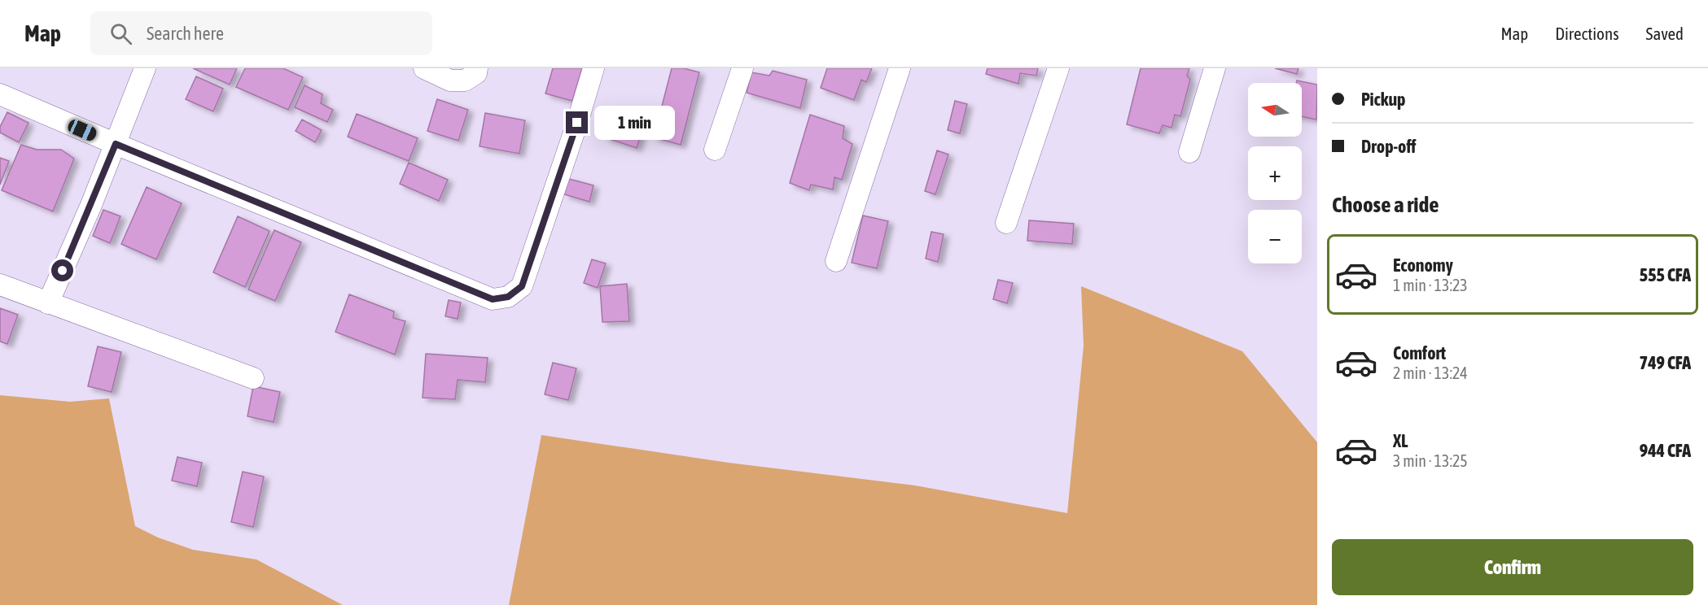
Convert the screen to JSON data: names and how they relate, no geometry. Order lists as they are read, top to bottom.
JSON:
{
  "north": "left",
  "page": {
    "header": "Map",
    "search": "Search here",
    "nav": ["Map", "Directions", "Saved"],
    "banner": ["Pickup", "Drop-off"],
    "map_buttons": ["+", "−"],
    "bubble": "1 min",
    "heading": "Choose a ride",
    "list": [
      {
        "name": "Economy",
        "note": "1 min · 13:23",
        "value": "555 CFA"
      },
      {
        "name": "Comfort",
        "note": "2 min · 13:24",
        "value": "749 CFA"
      },
      {
        "name": "XL",
        "note": "3 min · 13:25",
        "value": "944 CFA"
      }
    ],
    "buttons": "Confirm"
  }
}
